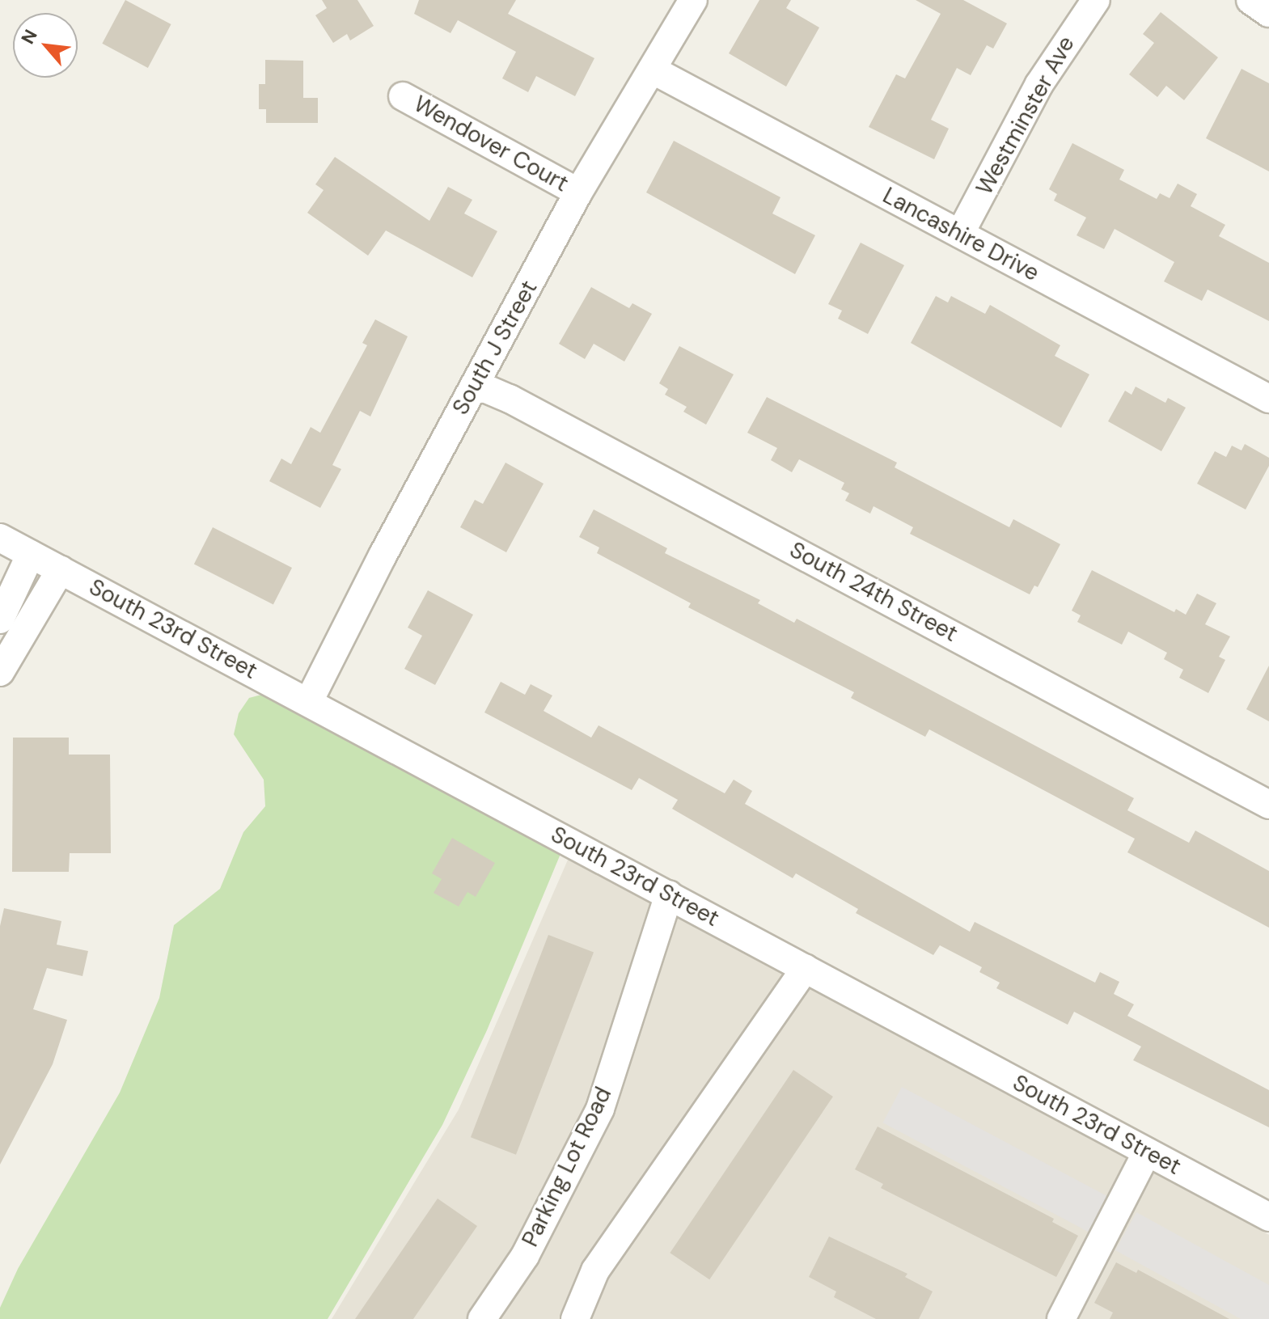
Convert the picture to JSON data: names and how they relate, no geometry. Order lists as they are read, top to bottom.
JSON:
{
  "streets": {
    "street": [
      "Westminster Ave",
      "Wendover Court",
      "Lancashire Drive",
      "South J Street",
      "South 24th Street",
      "South 23rd Street",
      "Parking Lot Road"
    ]
  },
  "crossings": [
    ["Westminster Ave", "Lancashire Drive"],
    ["Wendover Court", "South J Street"],
    ["Lancashire Drive", "South J Street"],
    ["South J Street", "South 24th Street"],
    ["South J Street", "South 23rd Street"],
    ["South 23rd Street", "Parking Lot Road"]
  ],
  "north": "top left"
}
